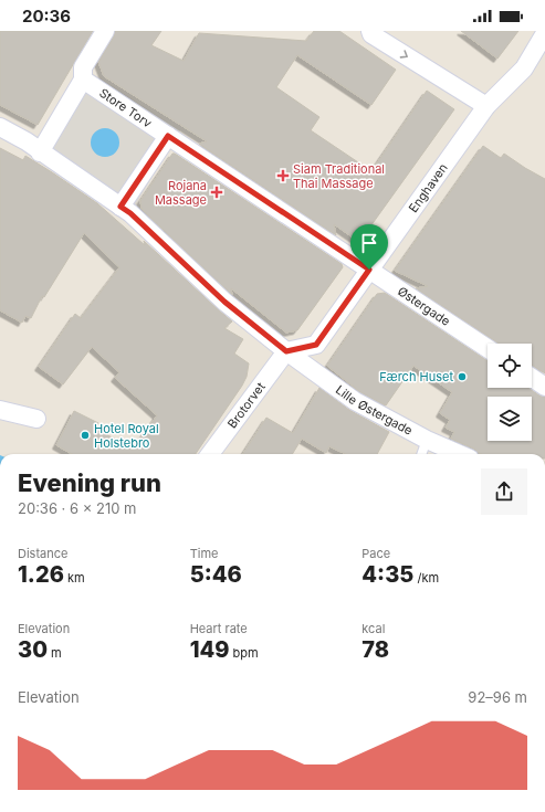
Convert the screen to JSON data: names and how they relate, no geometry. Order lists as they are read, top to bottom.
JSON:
{
  "streets": {
    "street": [
      "Store Torv",
      "Enghaven",
      "Østergade",
      "Brotorvet",
      "Lille Østergade"
    ]
  },
  "crossings": [
    ["Store Torv", "Østergade"],
    ["Enghaven", "Østergade"],
    ["Enghaven", "Brotorvet"],
    ["Enghaven", "Lille Østergade"],
    ["Brotorvet", "Lille Østergade"]
  ],
  "places": {
    "health": ["Siam Traditional Thai Massage", "Rojana Massage"],
    "other": ["Færch Huset", "Hotel Royal Holstebro"]
  },
  "page": {
    "status": "20:36",
    "heading": ["Evening run", "20:36 · 6 × 210 m"],
    "stats": [
      ["Distance", "1.26 km"],
      ["Time", "5:46"],
      ["Pace", "4:35 /km"],
      ["Elevation", "30 m"],
      ["Heart rate", "149 bpm"],
      ["kcal", "78"]
    ],
    "chart": ["Elevation", "92–96 m"]
  }
}
